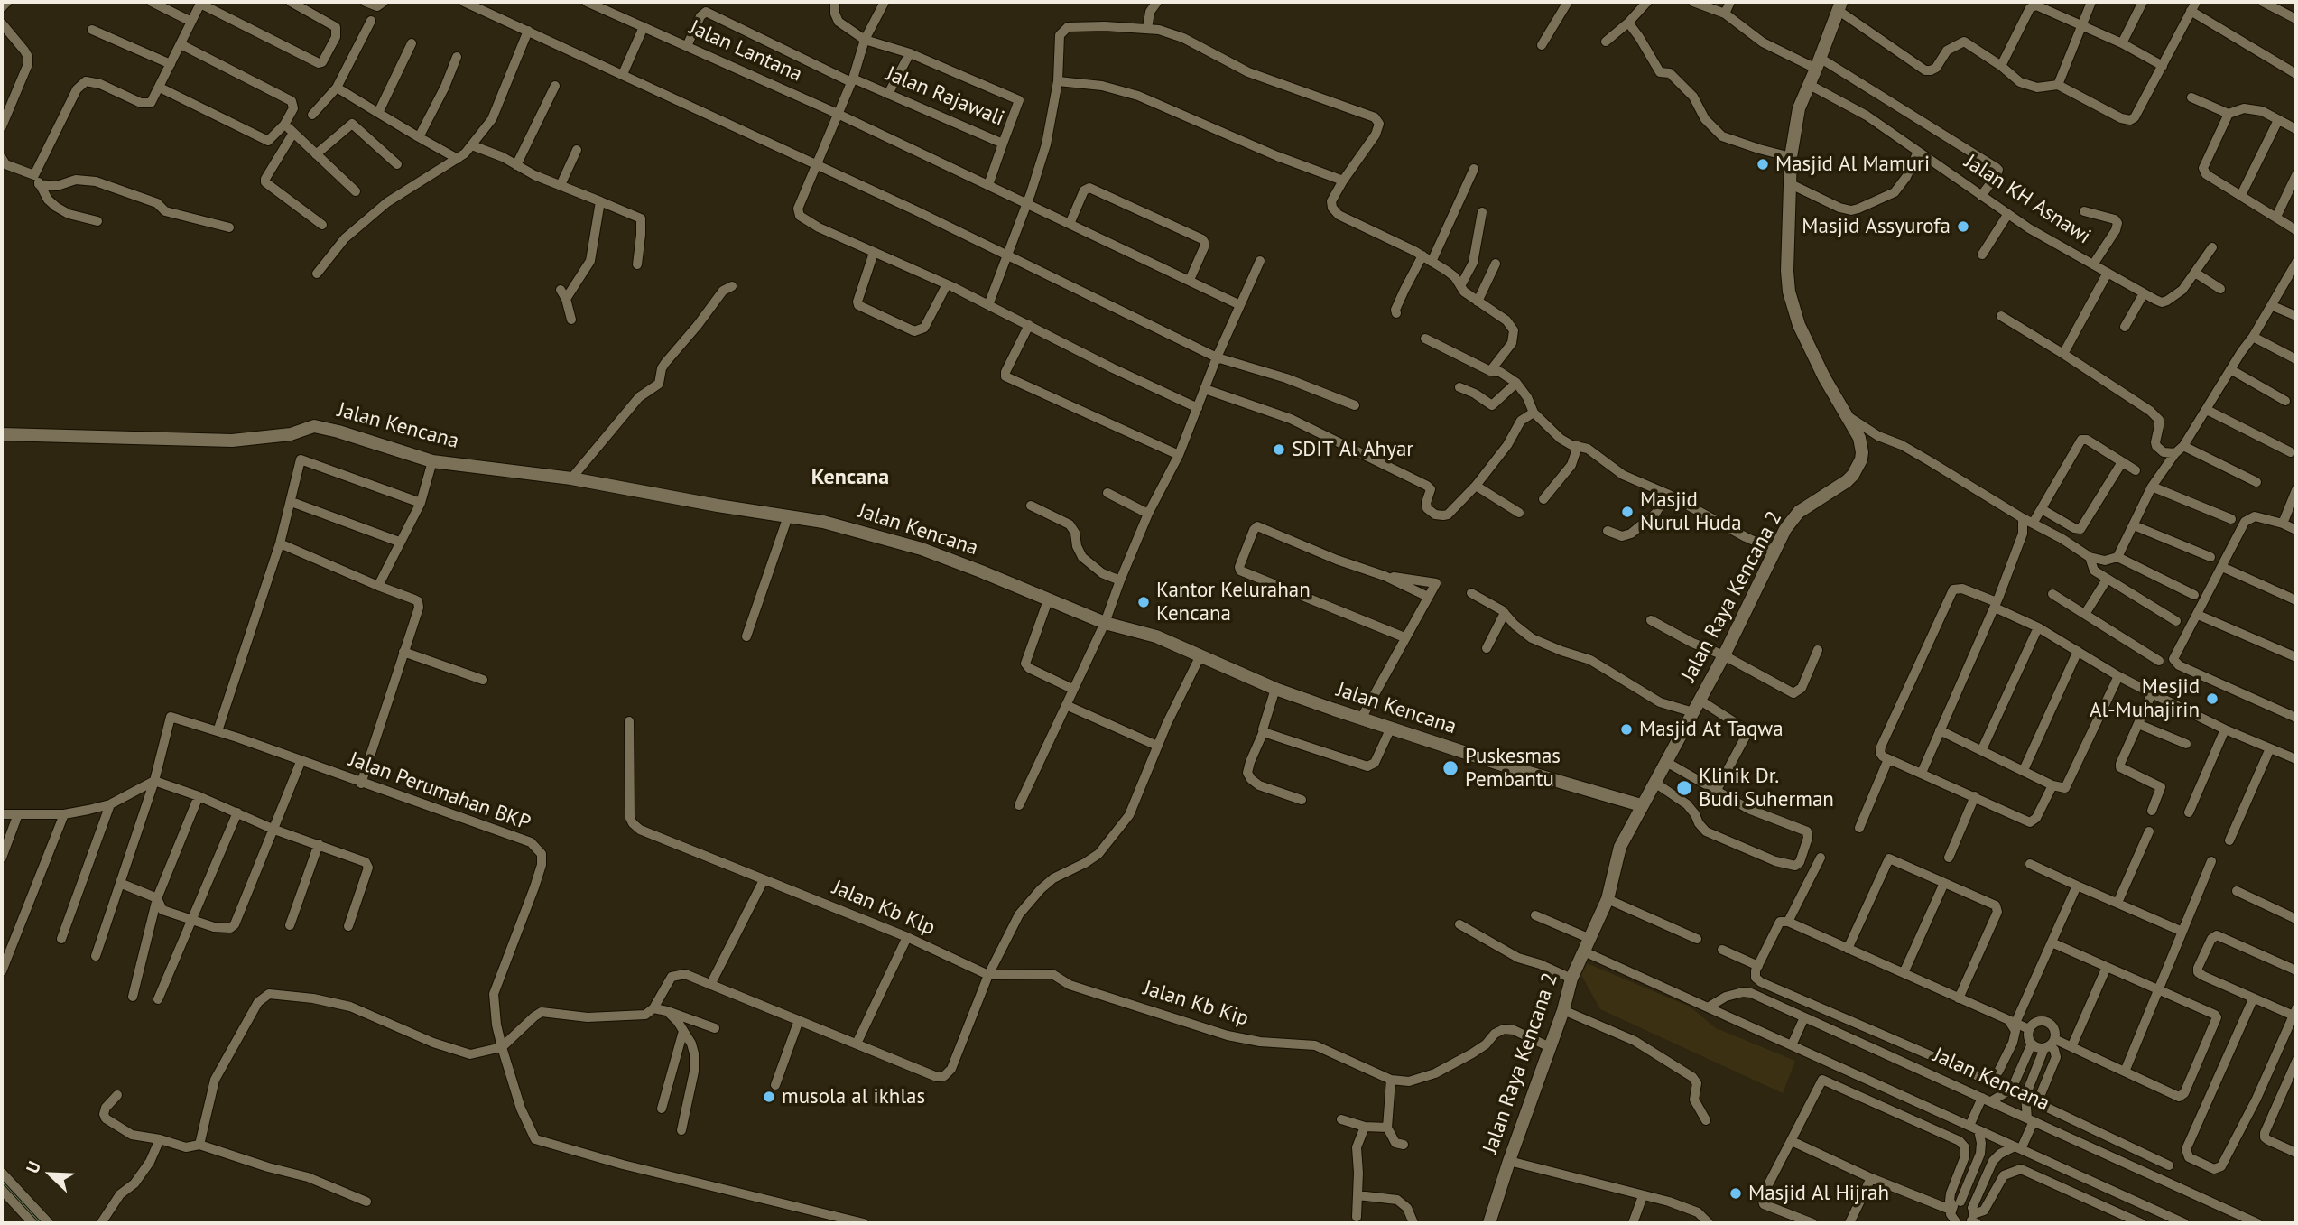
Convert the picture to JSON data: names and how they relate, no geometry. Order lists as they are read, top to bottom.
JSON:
{
  "streets": {
    "street": [
      "Jalan Lantana",
      "Jalan Rajawali",
      "Jalan KH Asnawi",
      "Jalan Kencana",
      "Jalan Raya Kencana 2",
      "Jalan Perumahan BKP",
      "Jalan Kb Klp",
      "Jalan Kb Kip"
    ]
  },
  "crossings": [
    ["Jalan Lantana", "Jalan Rajawali"],
    ["Jalan KH Asnawi", "Jalan Raya Kencana 2"],
    ["Jalan Kencana", "Jalan Raya Kencana 2"],
    ["Jalan Kb Klp", "Jalan Kb Kip"]
  ],
  "districts": ["Kencana"],
  "places": [
    "Masjid Al Mamuri",
    "Masjid Assyurofa",
    "SDIT Al Ahyar",
    "Masjid Nurul Huda",
    "Kantor Kelurahan Kencana",
    "Mesjid Al-Muhajirin",
    "Masjid At Taqwa",
    "Puskesmas Pembantu",
    "Klinik Dr. Budi Suherman",
    "musola al ikhlas",
    "Masjid Al Hijrah"
  ],
  "north": "top left"
}
